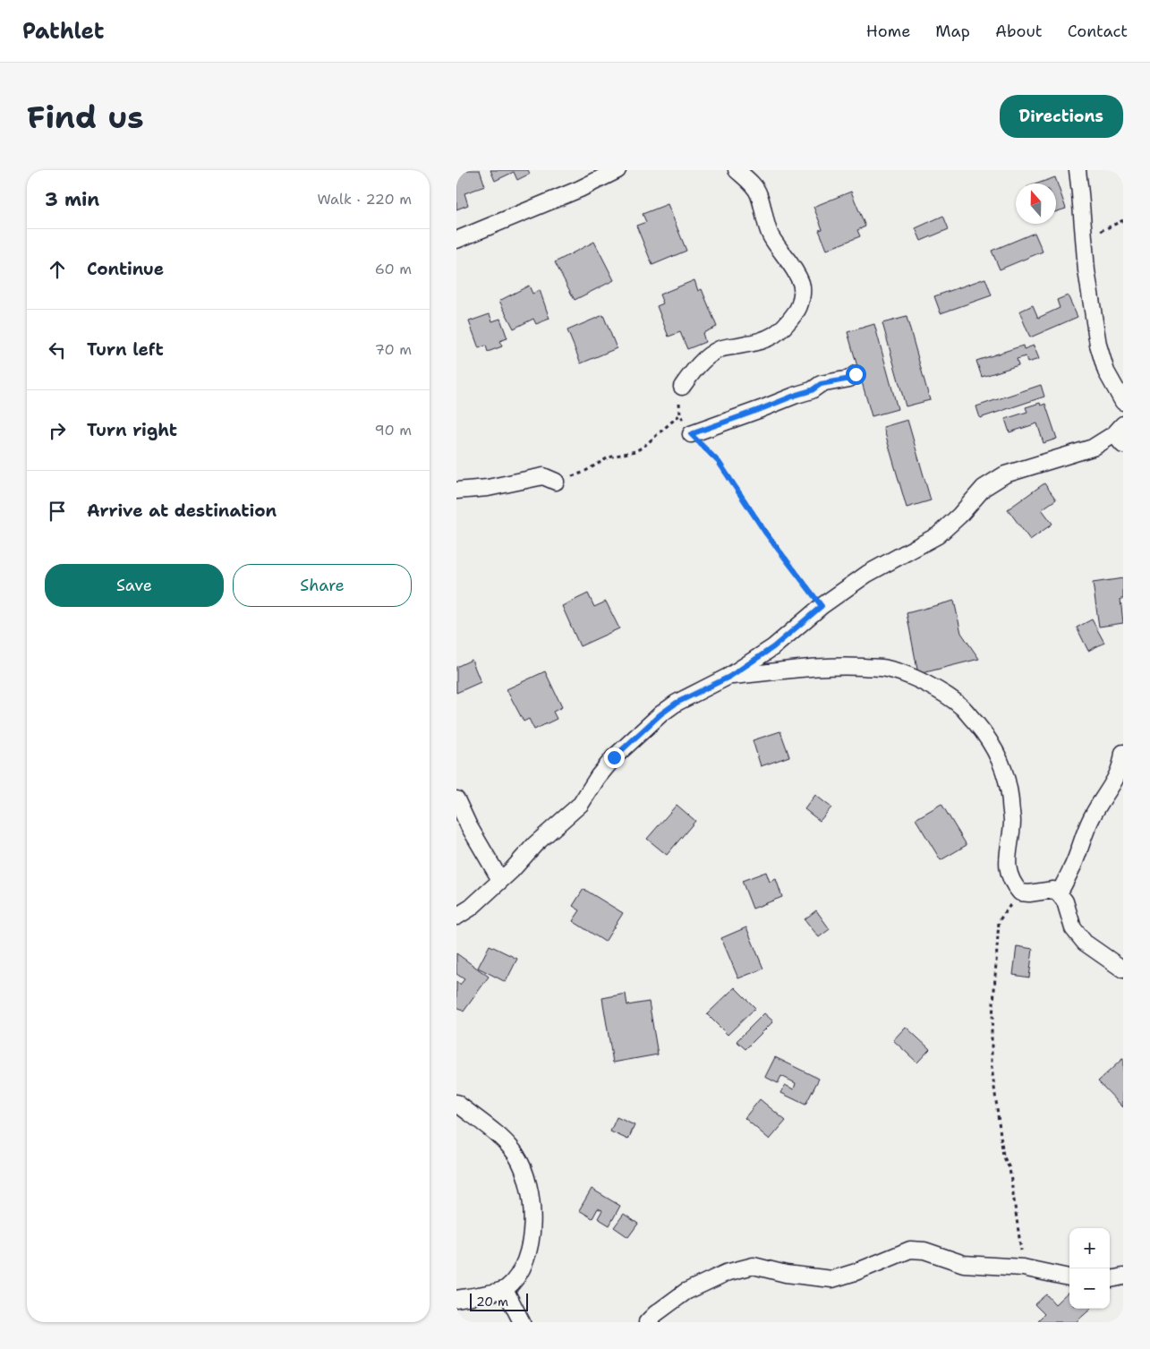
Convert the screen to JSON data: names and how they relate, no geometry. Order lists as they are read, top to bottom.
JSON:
{
  "scale_bar": "20 m",
  "north": "top",
  "page": {
    "header": "Pathlet",
    "nav": [
      "Home",
      "Map",
      "About",
      "Contact"
    ],
    "buttons": [
      "Directions",
      ["Save", "Share"]
    ],
    "title": "Find us",
    "heading": ["3 min", "Walk · 220 m"],
    "list": [
      ["Continue", "60 m"],
      ["Turn left", "70 m"],
      ["Turn right", "90 m"],
      "Arrive at destination"
    ],
    "map_buttons": ["+", "−"],
    "scale": "20 m"
  }
}
